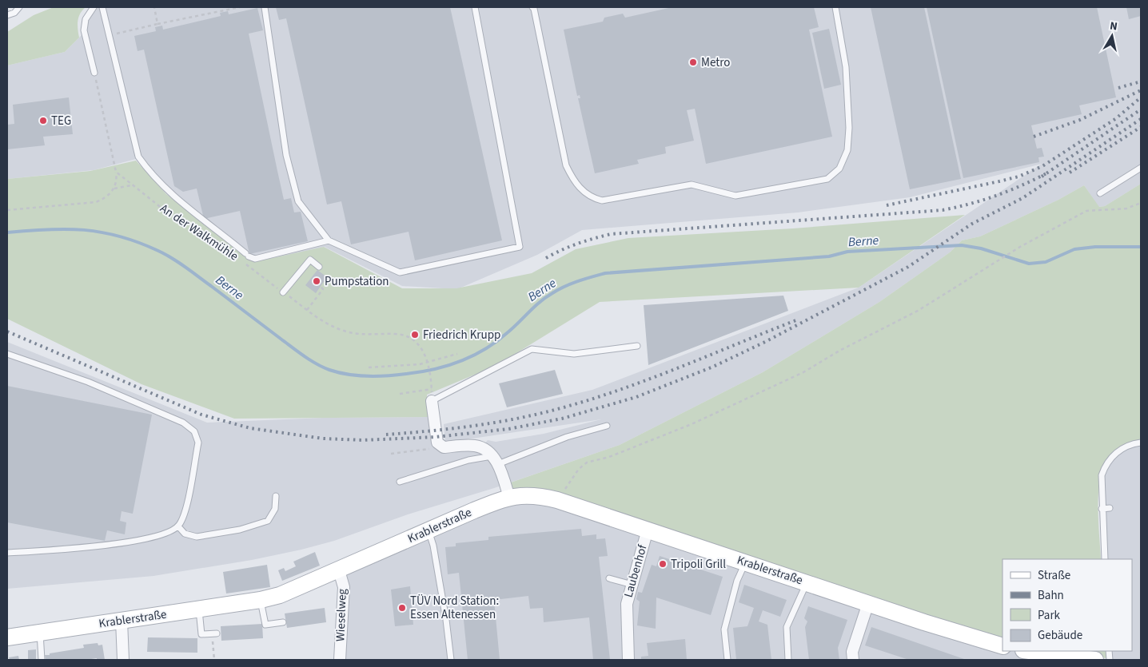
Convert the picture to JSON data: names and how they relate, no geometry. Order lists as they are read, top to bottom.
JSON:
{
  "streets": {
    "street": ["Krablerstraße", "Laubenhof", "Wieselweg"],
    "path": ["An der Walkmühle"]
  },
  "crossings": [
    ["Krablerstraße", "Laubenhof"],
    ["Krablerstraße", "Wieselweg"]
  ],
  "water": ["Berne"],
  "places": [
    "Metro",
    "TEG",
    "Pumpstation",
    "Friedrich Krupp",
    "Tripoli Grill",
    "TÜV Nord Station: Essen Altenessen"
  ],
  "legend": [
    "Straße",
    "Bahn",
    "Park",
    "Gebäude"
  ],
  "north": "top"
}
